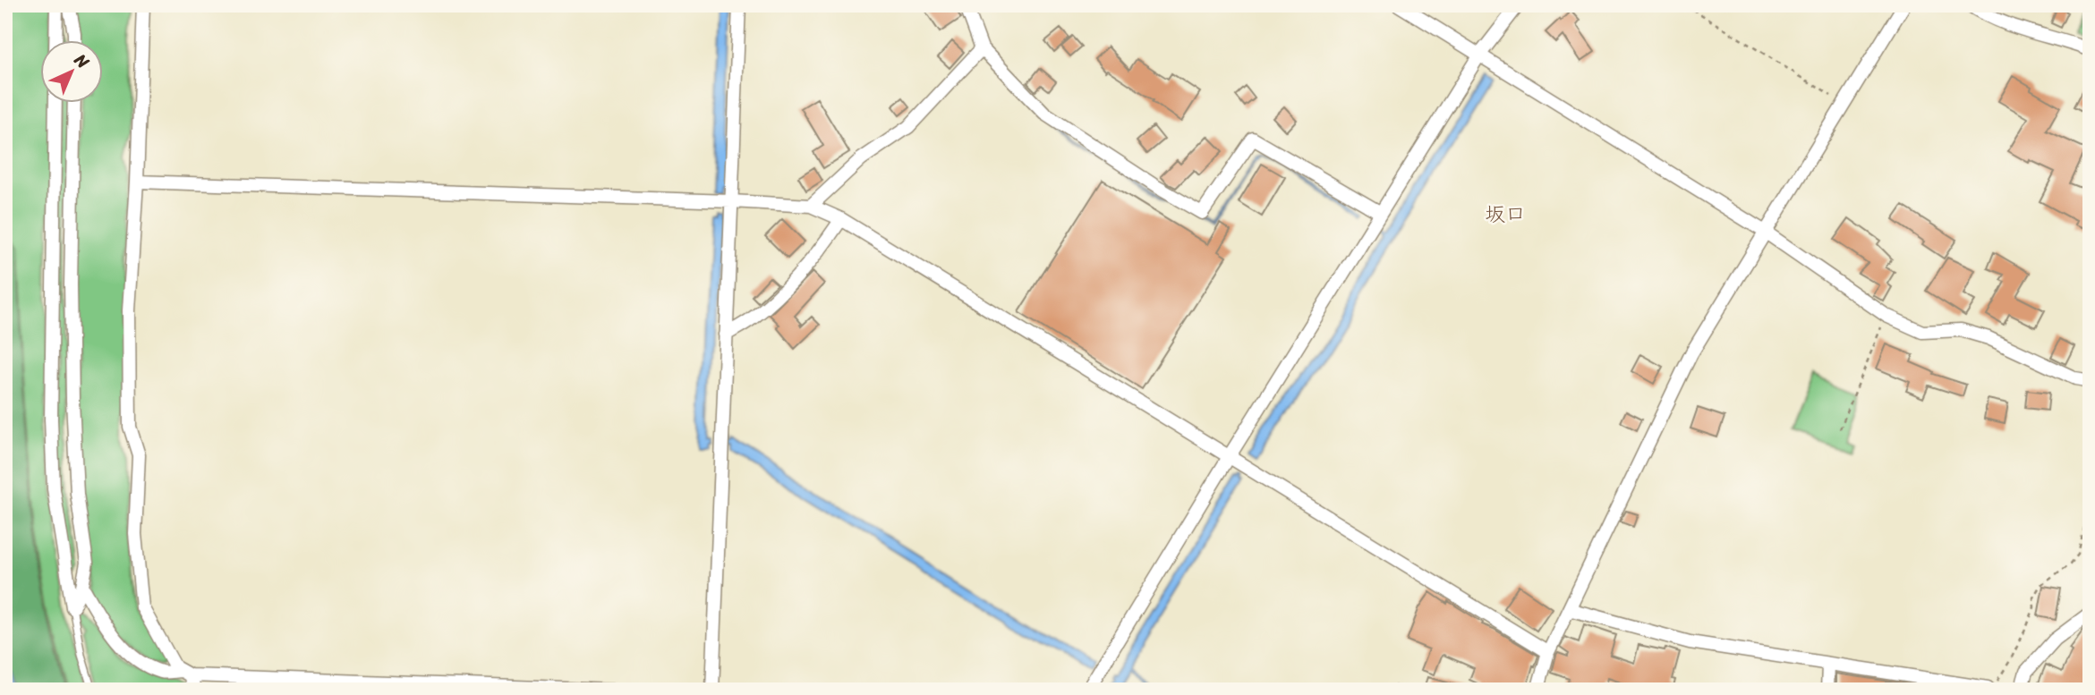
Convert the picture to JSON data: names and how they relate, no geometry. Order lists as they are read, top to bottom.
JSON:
{
  "districts": ["坂口"],
  "north": "top right"
}
